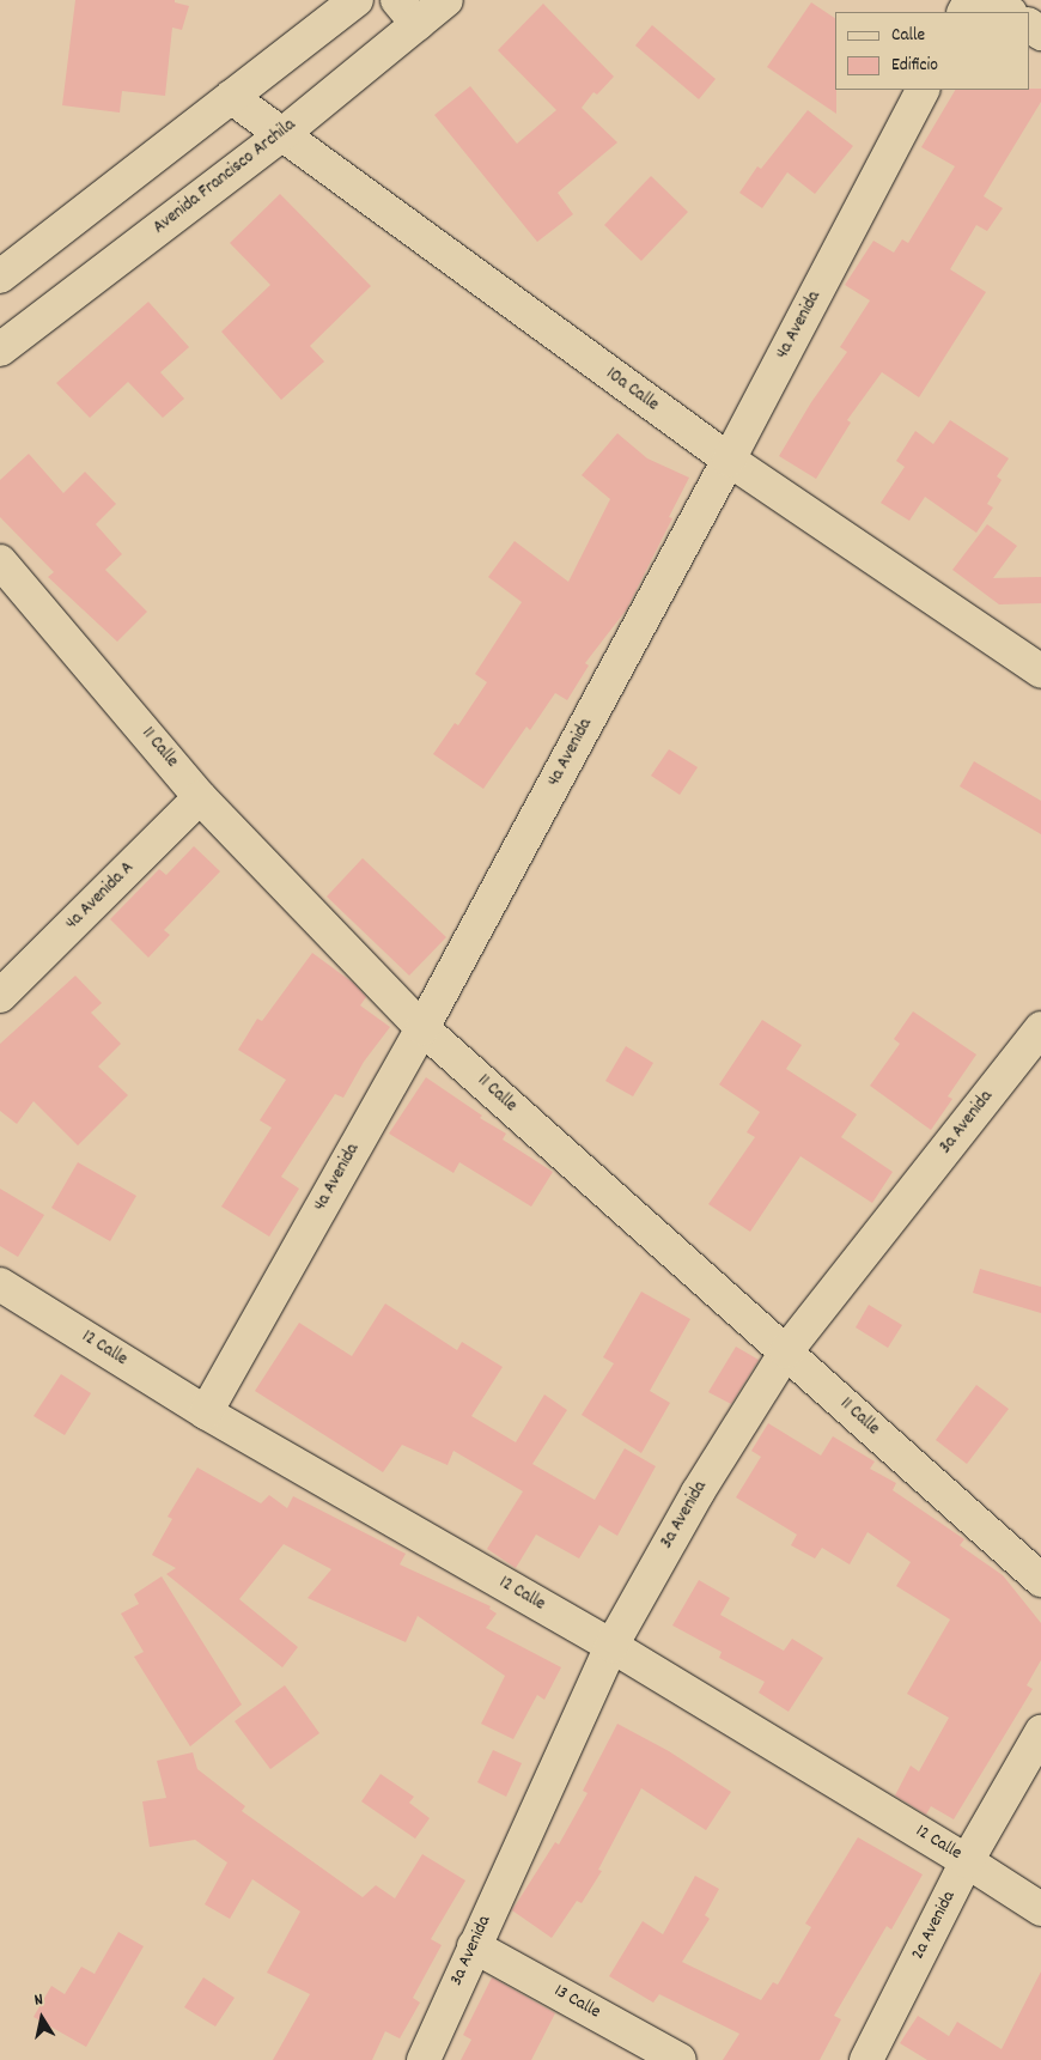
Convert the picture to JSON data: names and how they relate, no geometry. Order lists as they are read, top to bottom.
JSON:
{
  "streets": {
    "street": [
      "Avenida Francisco Archila",
      "4a Avenida",
      "10a Calle",
      "11 Calle",
      "4a Avenida A",
      "3a Avenida",
      "12 Calle",
      "2a Avenida",
      "13 Calle"
    ]
  },
  "crossings": [
    ["Avenida Francisco Archila", "10a Calle"],
    ["4a Avenida", "10a Calle"],
    ["4a Avenida", "11 Calle"],
    ["4a Avenida", "12 Calle"],
    ["11 Calle", "4a Avenida A"],
    ["11 Calle", "3a Avenida"],
    ["3a Avenida", "12 Calle"],
    ["3a Avenida", "13 Calle"],
    ["12 Calle", "2a Avenida"]
  ],
  "legend": ["Calle", "Edificio"],
  "north": "top"
}
